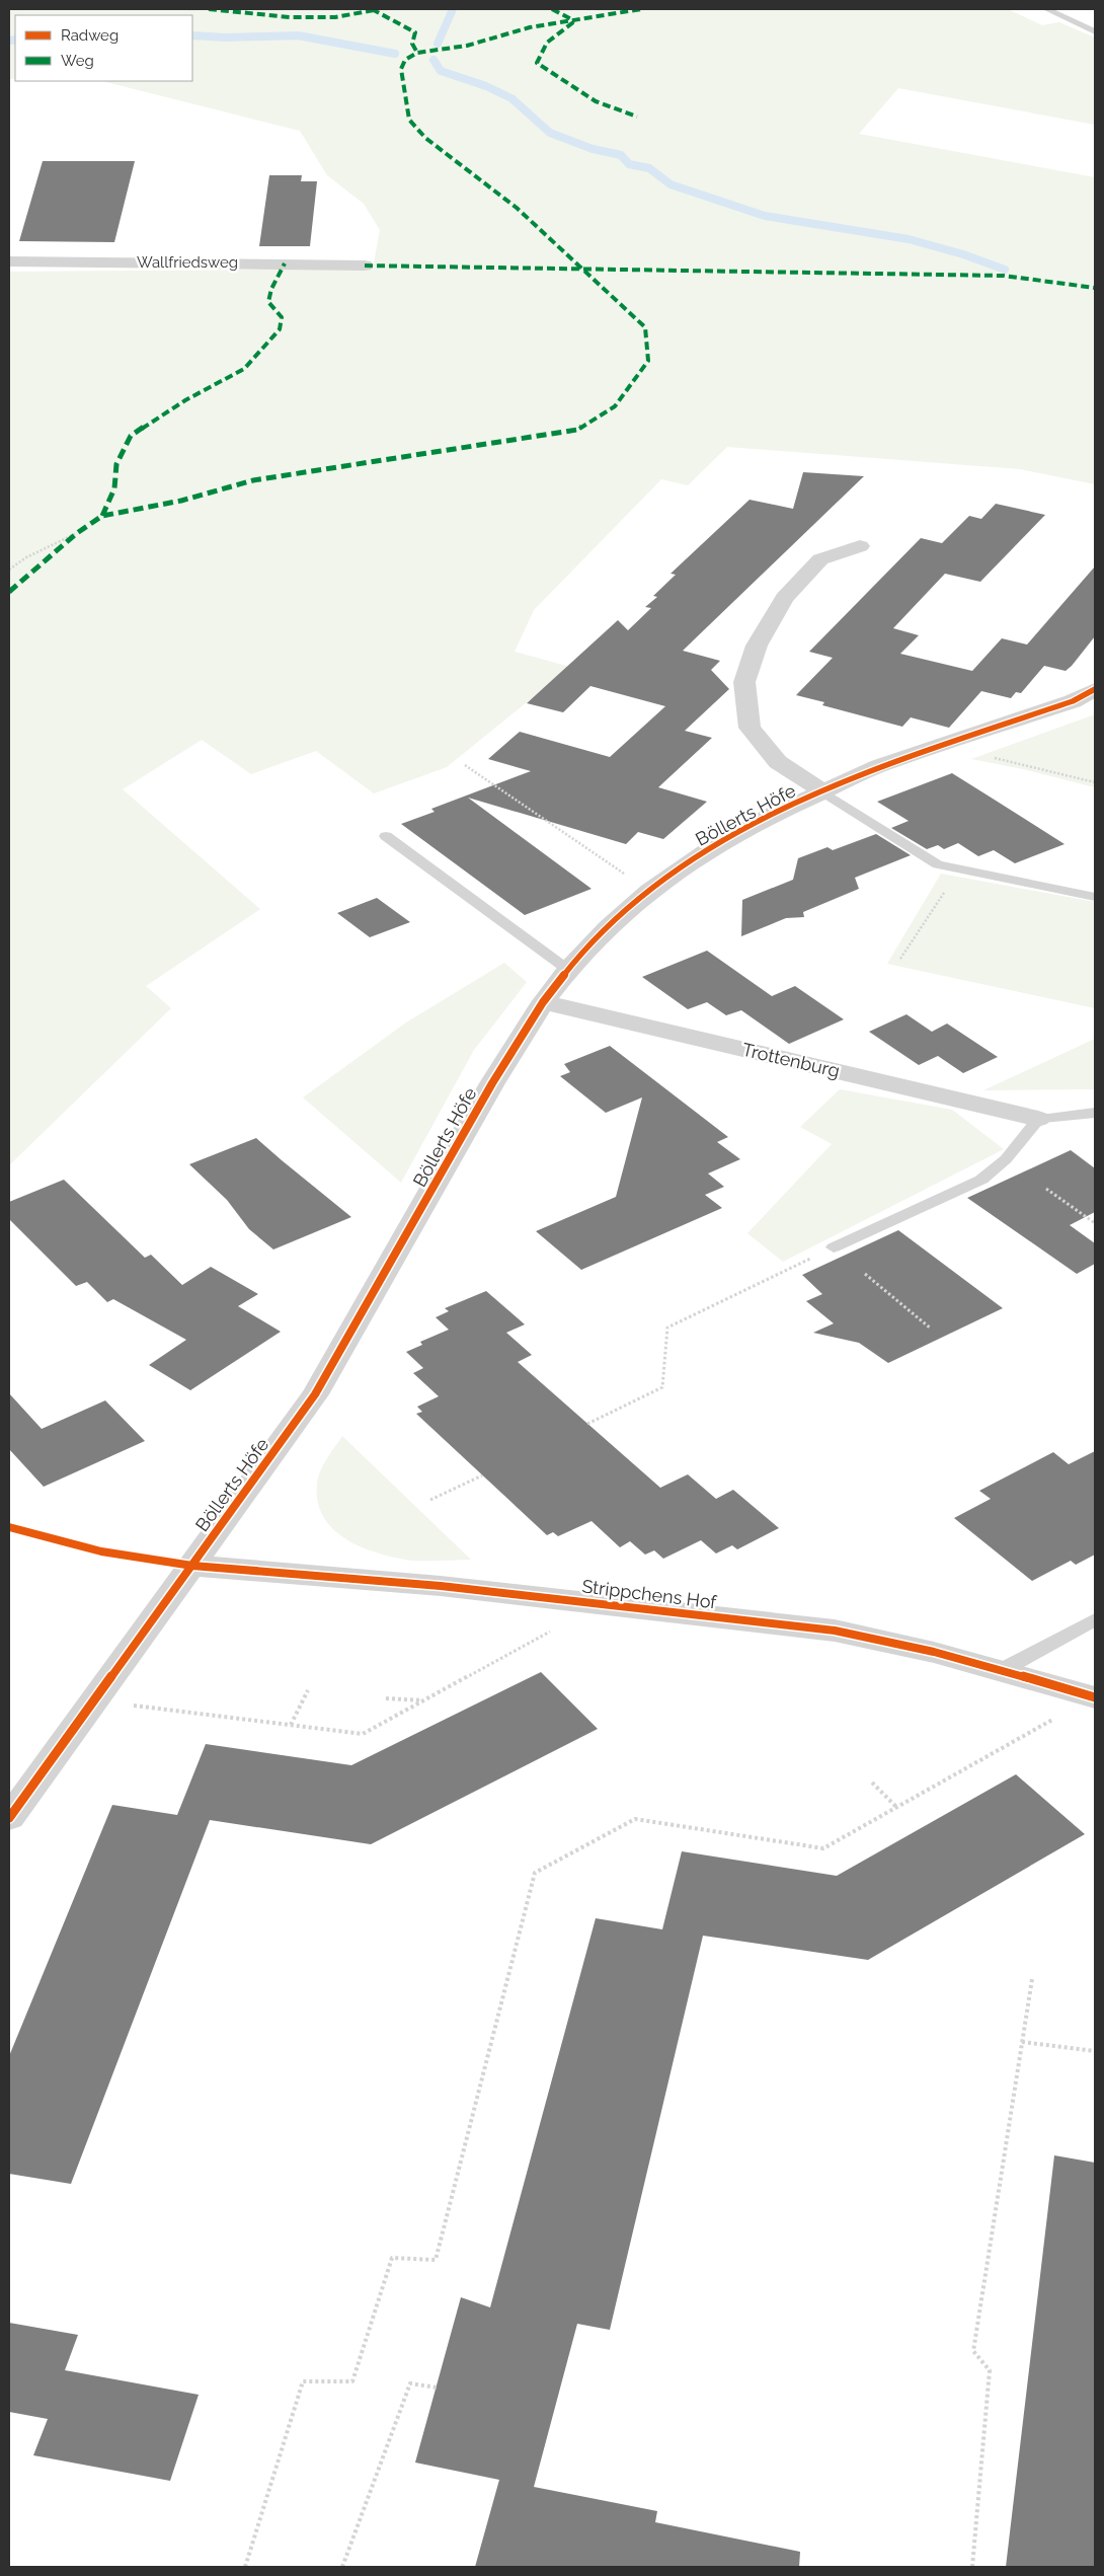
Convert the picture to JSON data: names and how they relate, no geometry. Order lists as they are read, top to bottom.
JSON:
{
  "streets": {
    "street": [
      "Wallfriedsweg",
      "Böllerts Höfe",
      "Trottenburg",
      "Strippchens Hof"
    ]
  },
  "crossings": [
    ["Böllerts Höfe", "Trottenburg"],
    ["Böllerts Höfe", "Strippchens Hof"]
  ],
  "legend": ["Radweg", "Weg"]
}
